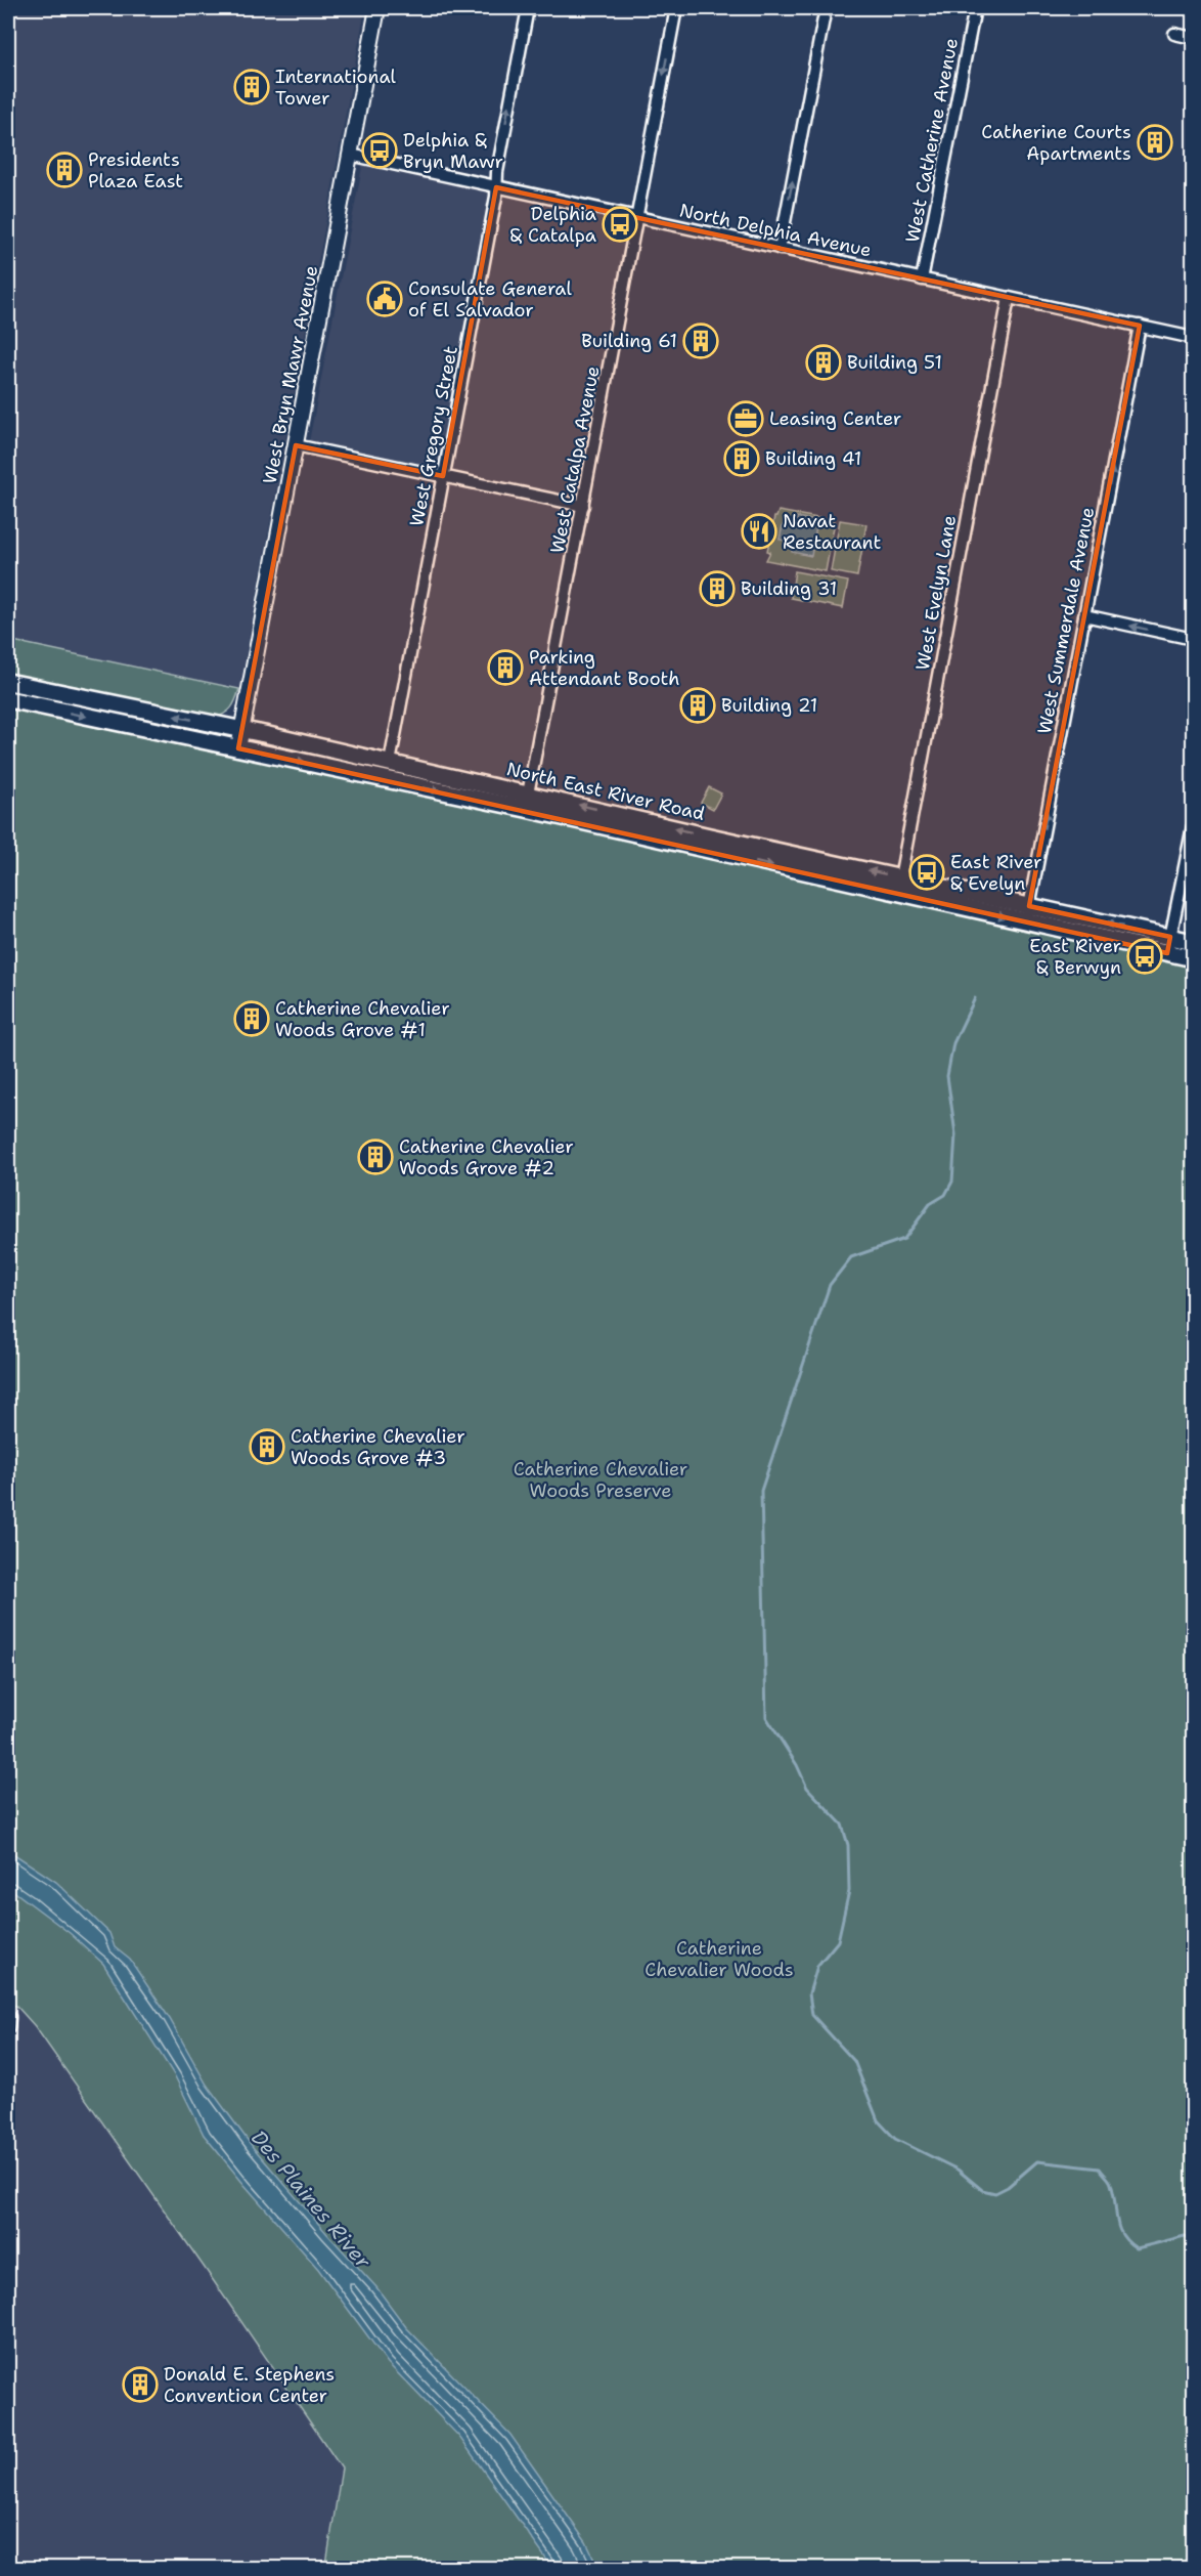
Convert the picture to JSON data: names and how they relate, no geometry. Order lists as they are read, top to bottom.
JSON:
{
  "streets": {
    "main road": ["North East River Road"],
    "street": [
      "West Catherine Avenue",
      "North Delphia Avenue",
      "West Bryn Mawr Avenue",
      "West Gregory Street",
      "West Catalpa Avenue",
      "West Evelyn Lane",
      "West Summerdale Avenue"
    ]
  },
  "crossings": [
    ["West Catherine Avenue", "North Delphia Avenue"],
    ["North Delphia Avenue", "West Bryn Mawr Avenue"],
    ["North Delphia Avenue", "West Gregory Street"],
    ["North Delphia Avenue", "West Catalpa Avenue"],
    ["North Delphia Avenue", "West Evelyn Lane"],
    ["North Delphia Avenue", "West Summerdale Avenue"],
    ["West Bryn Mawr Avenue", "North East River Road"],
    ["West Gregory Street", "North East River Road"],
    ["West Catalpa Avenue", "North East River Road"],
    ["West Evelyn Lane", "North East River Road"],
    ["West Summerdale Avenue", "North East River Road"]
  ],
  "one_way": ["West Summerdale Avenue"],
  "water": ["Des Plaines River"],
  "parks": ["Catherine Chevalier Woods Preserve", "Catherine Chevalier Woods"],
  "places": {
    "building": [
      "International Tower",
      "Catherine Courts Apartments",
      "Presidents Plaza East",
      "Building 61",
      "Building 51",
      "Building 41",
      "Building 31",
      "Parking Attendant Booth",
      "Building 21",
      "Catherine Chevalier Woods Grove #1",
      "Catherine Chevalier Woods Grove #2",
      "Catherine Chevalier Woods Grove #3",
      "Donald E. Stephens Convention Center"
    ],
    "bus stop": [
      "Delphia & Bryn Mawr",
      "Delphia & Catalpa",
      "East River & Evelyn",
      "East River & Berwyn"
    ],
    "public building": ["Consulate General of El Salvador"],
    "office": ["Leasing Center"],
    "restaurant": ["Navat Restaurant"]
  }
}
